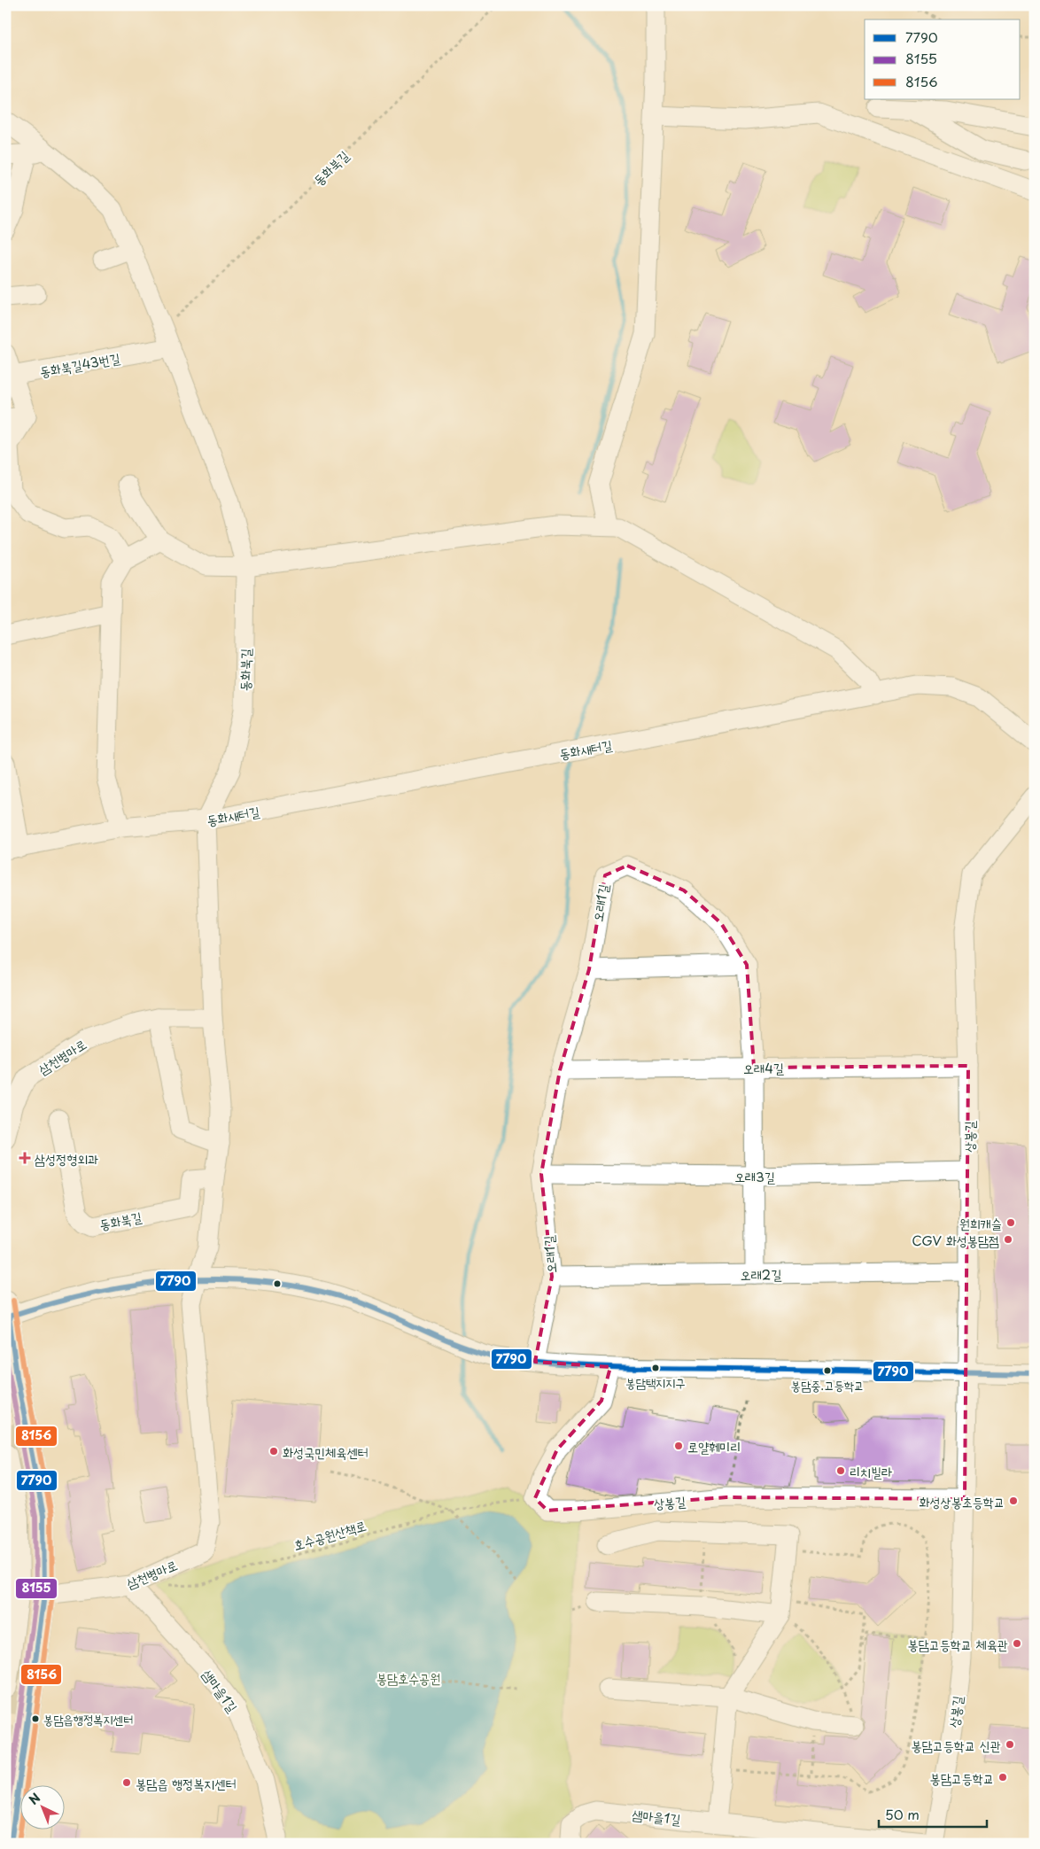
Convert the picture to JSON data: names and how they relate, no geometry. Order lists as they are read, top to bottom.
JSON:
{
  "streets": {
    "street": [
      "동화북길",
      "동화북길43번길",
      "동화새터길",
      "오래1길",
      "삼천병마로",
      "오래4길",
      "상봉길",
      "오래3길",
      "오래2길",
      "샘마을1길"
    ],
    "path": ["호수공원산책로"]
  },
  "crossings": [
    ["동화북길", "동화북길43번길"],
    ["동화북길", "동화새터길"],
    ["동화북길", "삼천병마로"],
    ["오래1길", "오래4길"],
    ["오래1길", "오래3길"],
    ["오래1길", "오래2길"],
    ["삼천병마로", "샘마을1길"],
    ["오래4길", "상봉길"],
    ["상봉길", "오래3길"],
    ["상봉길", "오래2길"],
    ["상봉길", "호수공원산책로"]
  ],
  "parks": ["봉담호수공원"],
  "places": {
    "health": ["삼성정형외과"],
    "other": [
      "원희캐슬",
      "CGV 화성봉담점",
      "봉담택지지구",
      "봉담중.고등학교",
      "로얄훼미리",
      "화성국민체육센터",
      "리치빌라",
      "화성상봉초등학교",
      "봉담고등학교 체육관",
      "봉담읍행정복지센터",
      "봉담고등학교 신관",
      "봉담고등학교",
      "봉담읍 행정복지센터"
    ]
  },
  "lines": ["transit line 7790", "transit line 8156", "transit line 8155"],
  "legend": ["7790", "8155", "8156"],
  "scale_bar": "50 m",
  "north": "top left"
}
